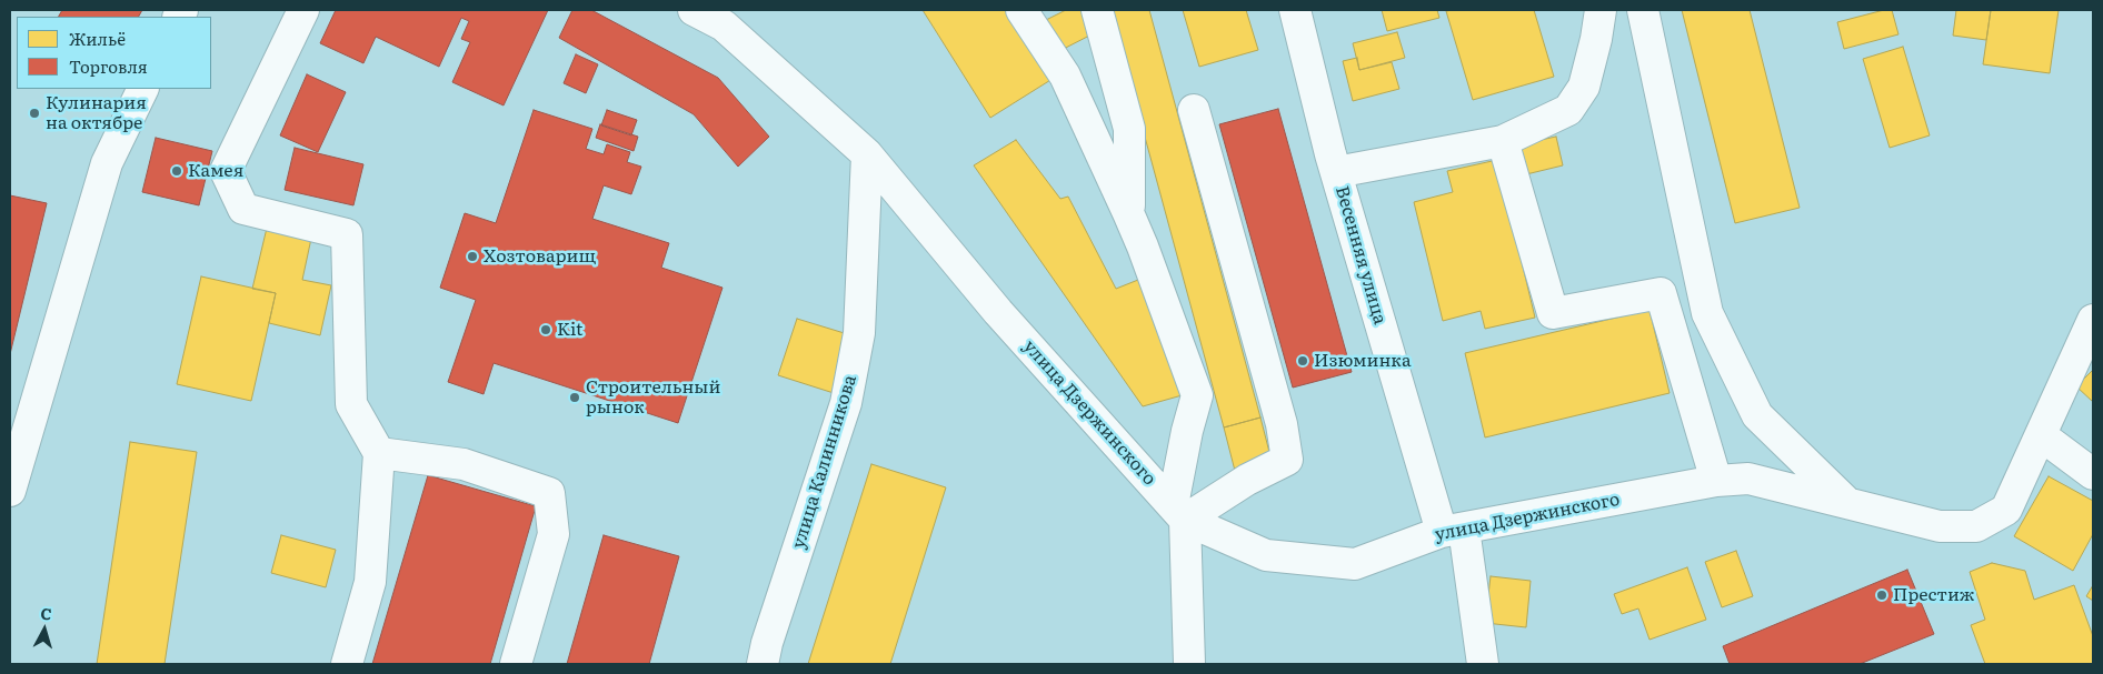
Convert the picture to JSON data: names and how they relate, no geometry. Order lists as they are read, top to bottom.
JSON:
{
  "streets": {
    "street": ["Весенняя улица", "улица Дзержинского", "улица Калинникова"]
  },
  "crossings": [
    ["Весенняя улица", "улица Дзержинского"],
    ["улица Дзержинского", "улица Калинникова"]
  ],
  "places": [
    "Кулинария на октябре",
    "Камея",
    "Хозтоварищ",
    "Kit",
    "Изюминка",
    "Строительный рынок",
    "Престиж"
  ],
  "legend": ["Жильё", "Торговля"],
  "north": "top"
}
